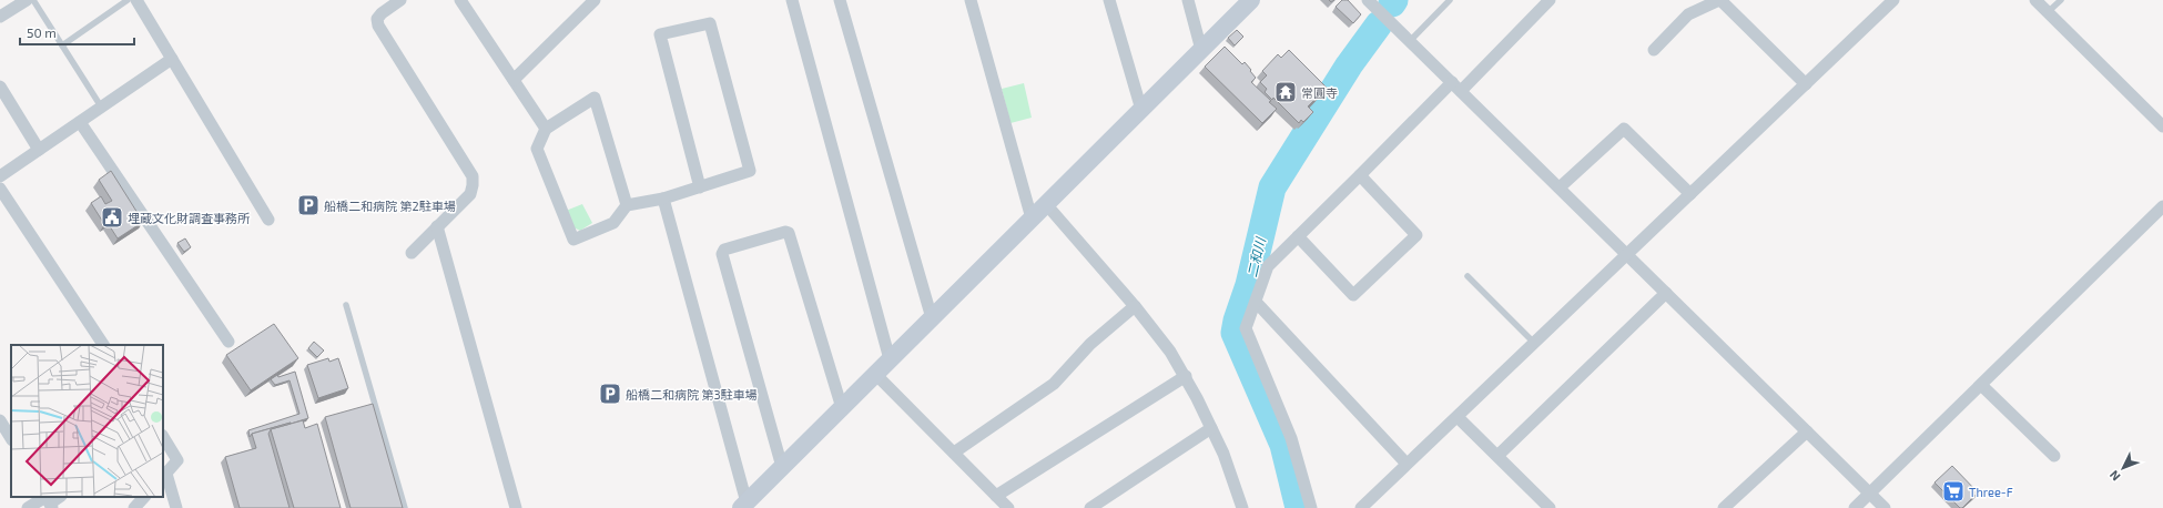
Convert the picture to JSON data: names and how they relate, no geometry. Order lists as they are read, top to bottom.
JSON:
{
  "water": ["二和川"],
  "places": {
    "temple": ["常圓寺"],
    "parking": ["船橋二和病院 第2駐車場", "船橋二和病院 第3駐車場"],
    "public building": ["埋蔵文化財調査事務所"],
    "supermarket": ["Three-F"]
  },
  "scale_bar": "50 m",
  "north": "bottom left"
}
